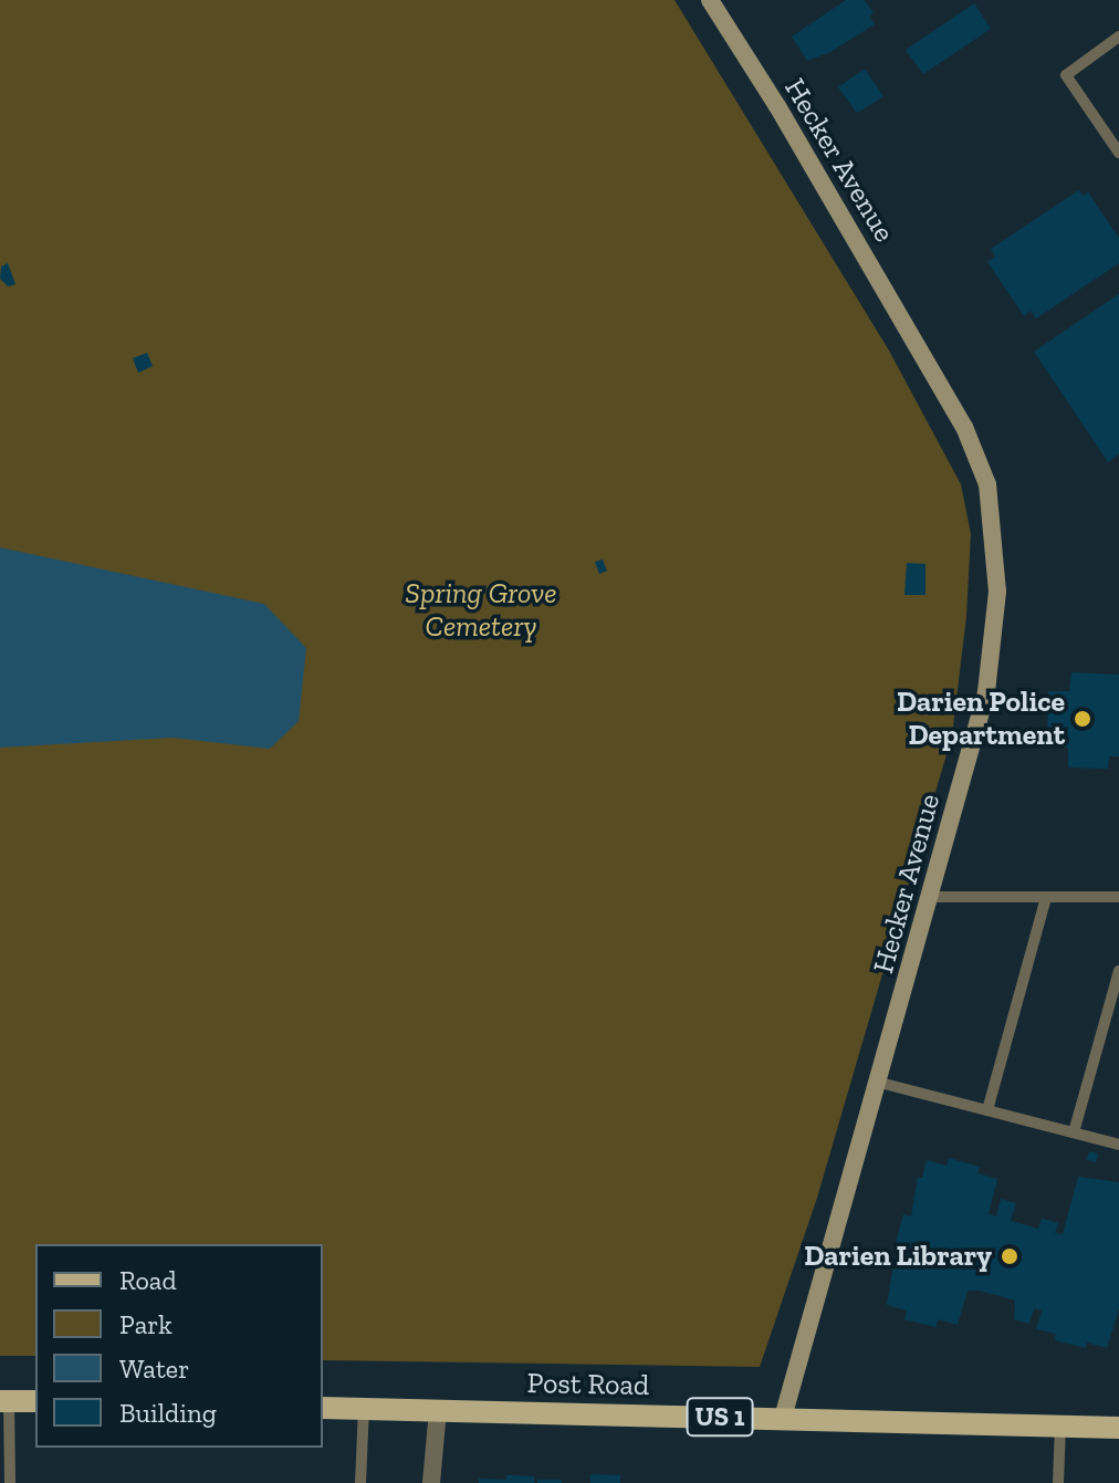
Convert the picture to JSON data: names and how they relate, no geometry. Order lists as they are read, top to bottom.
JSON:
{
  "streets": {
    "main road": ["Post Road", "US 1"],
    "street": ["Hecker Avenue"]
  },
  "crossings": [
    ["Hecker Avenue", "Post Road"]
  ],
  "parks": ["Spring Grove Cemetery"],
  "places": ["Darien Police Department", "Darien Library"],
  "legend": [
    "Road",
    "Park",
    "Water",
    "Building"
  ]
}
